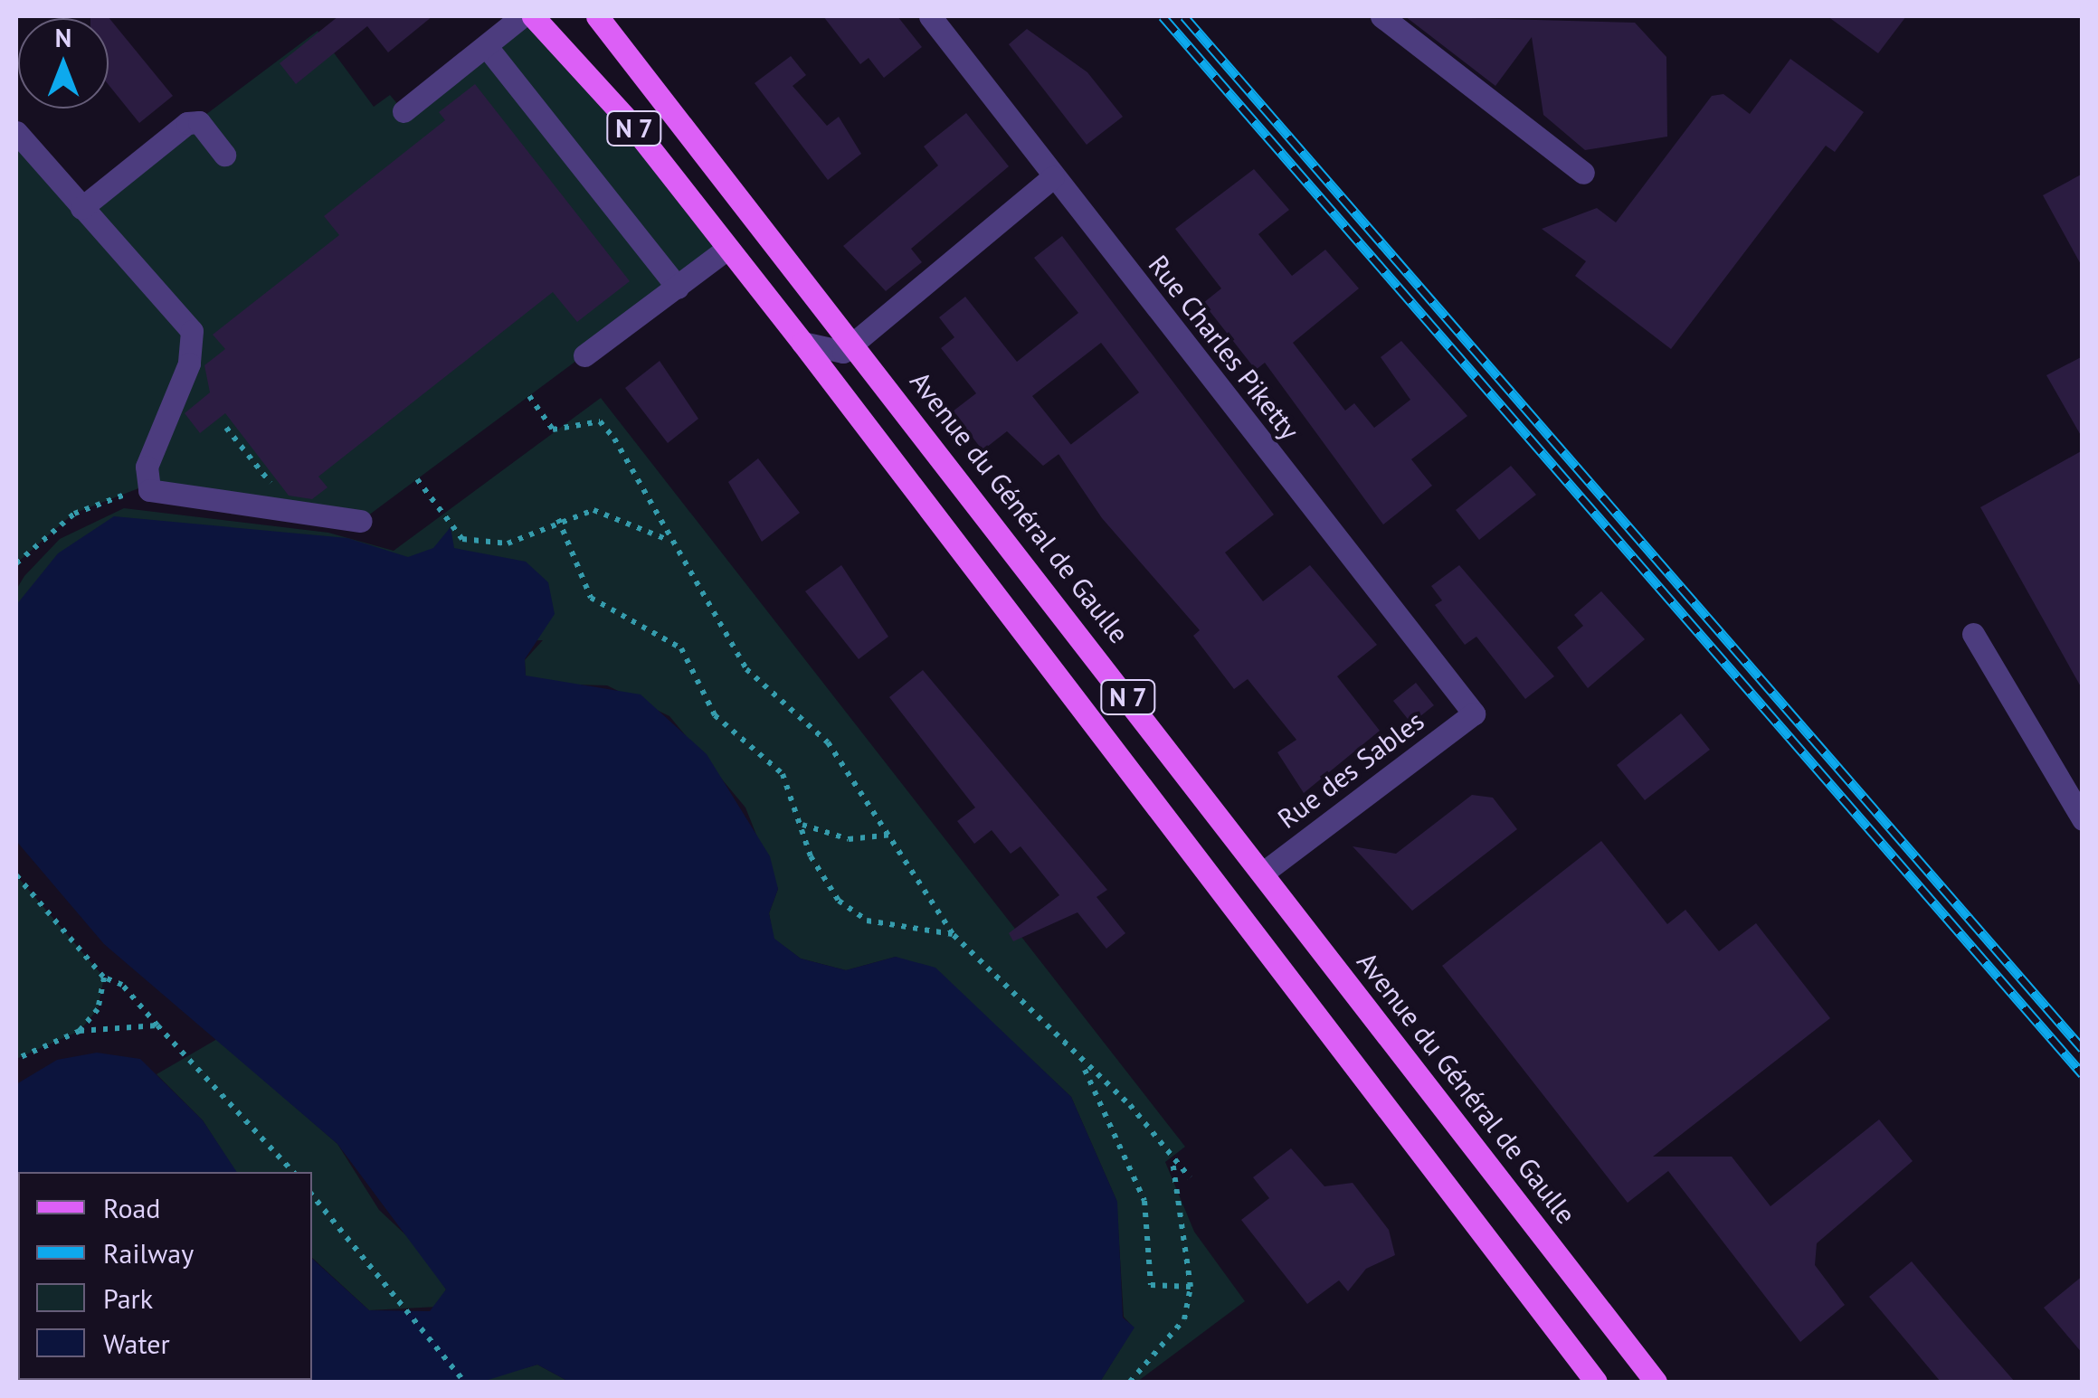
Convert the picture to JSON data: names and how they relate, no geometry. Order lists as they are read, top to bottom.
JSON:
{
  "streets": {
    "main road": ["N 7", "Avenue du Général de Gaulle"],
    "street": ["Rue Charles Piketty", "Rue des Sables"]
  },
  "crossings": [
    ["Rue Charles Piketty", "Rue des Sables"],
    ["Avenue du Général de Gaulle", "Rue des Sables"]
  ],
  "legend": [
    "Road",
    "Railway",
    "Park",
    "Water"
  ],
  "north": "top"
}
